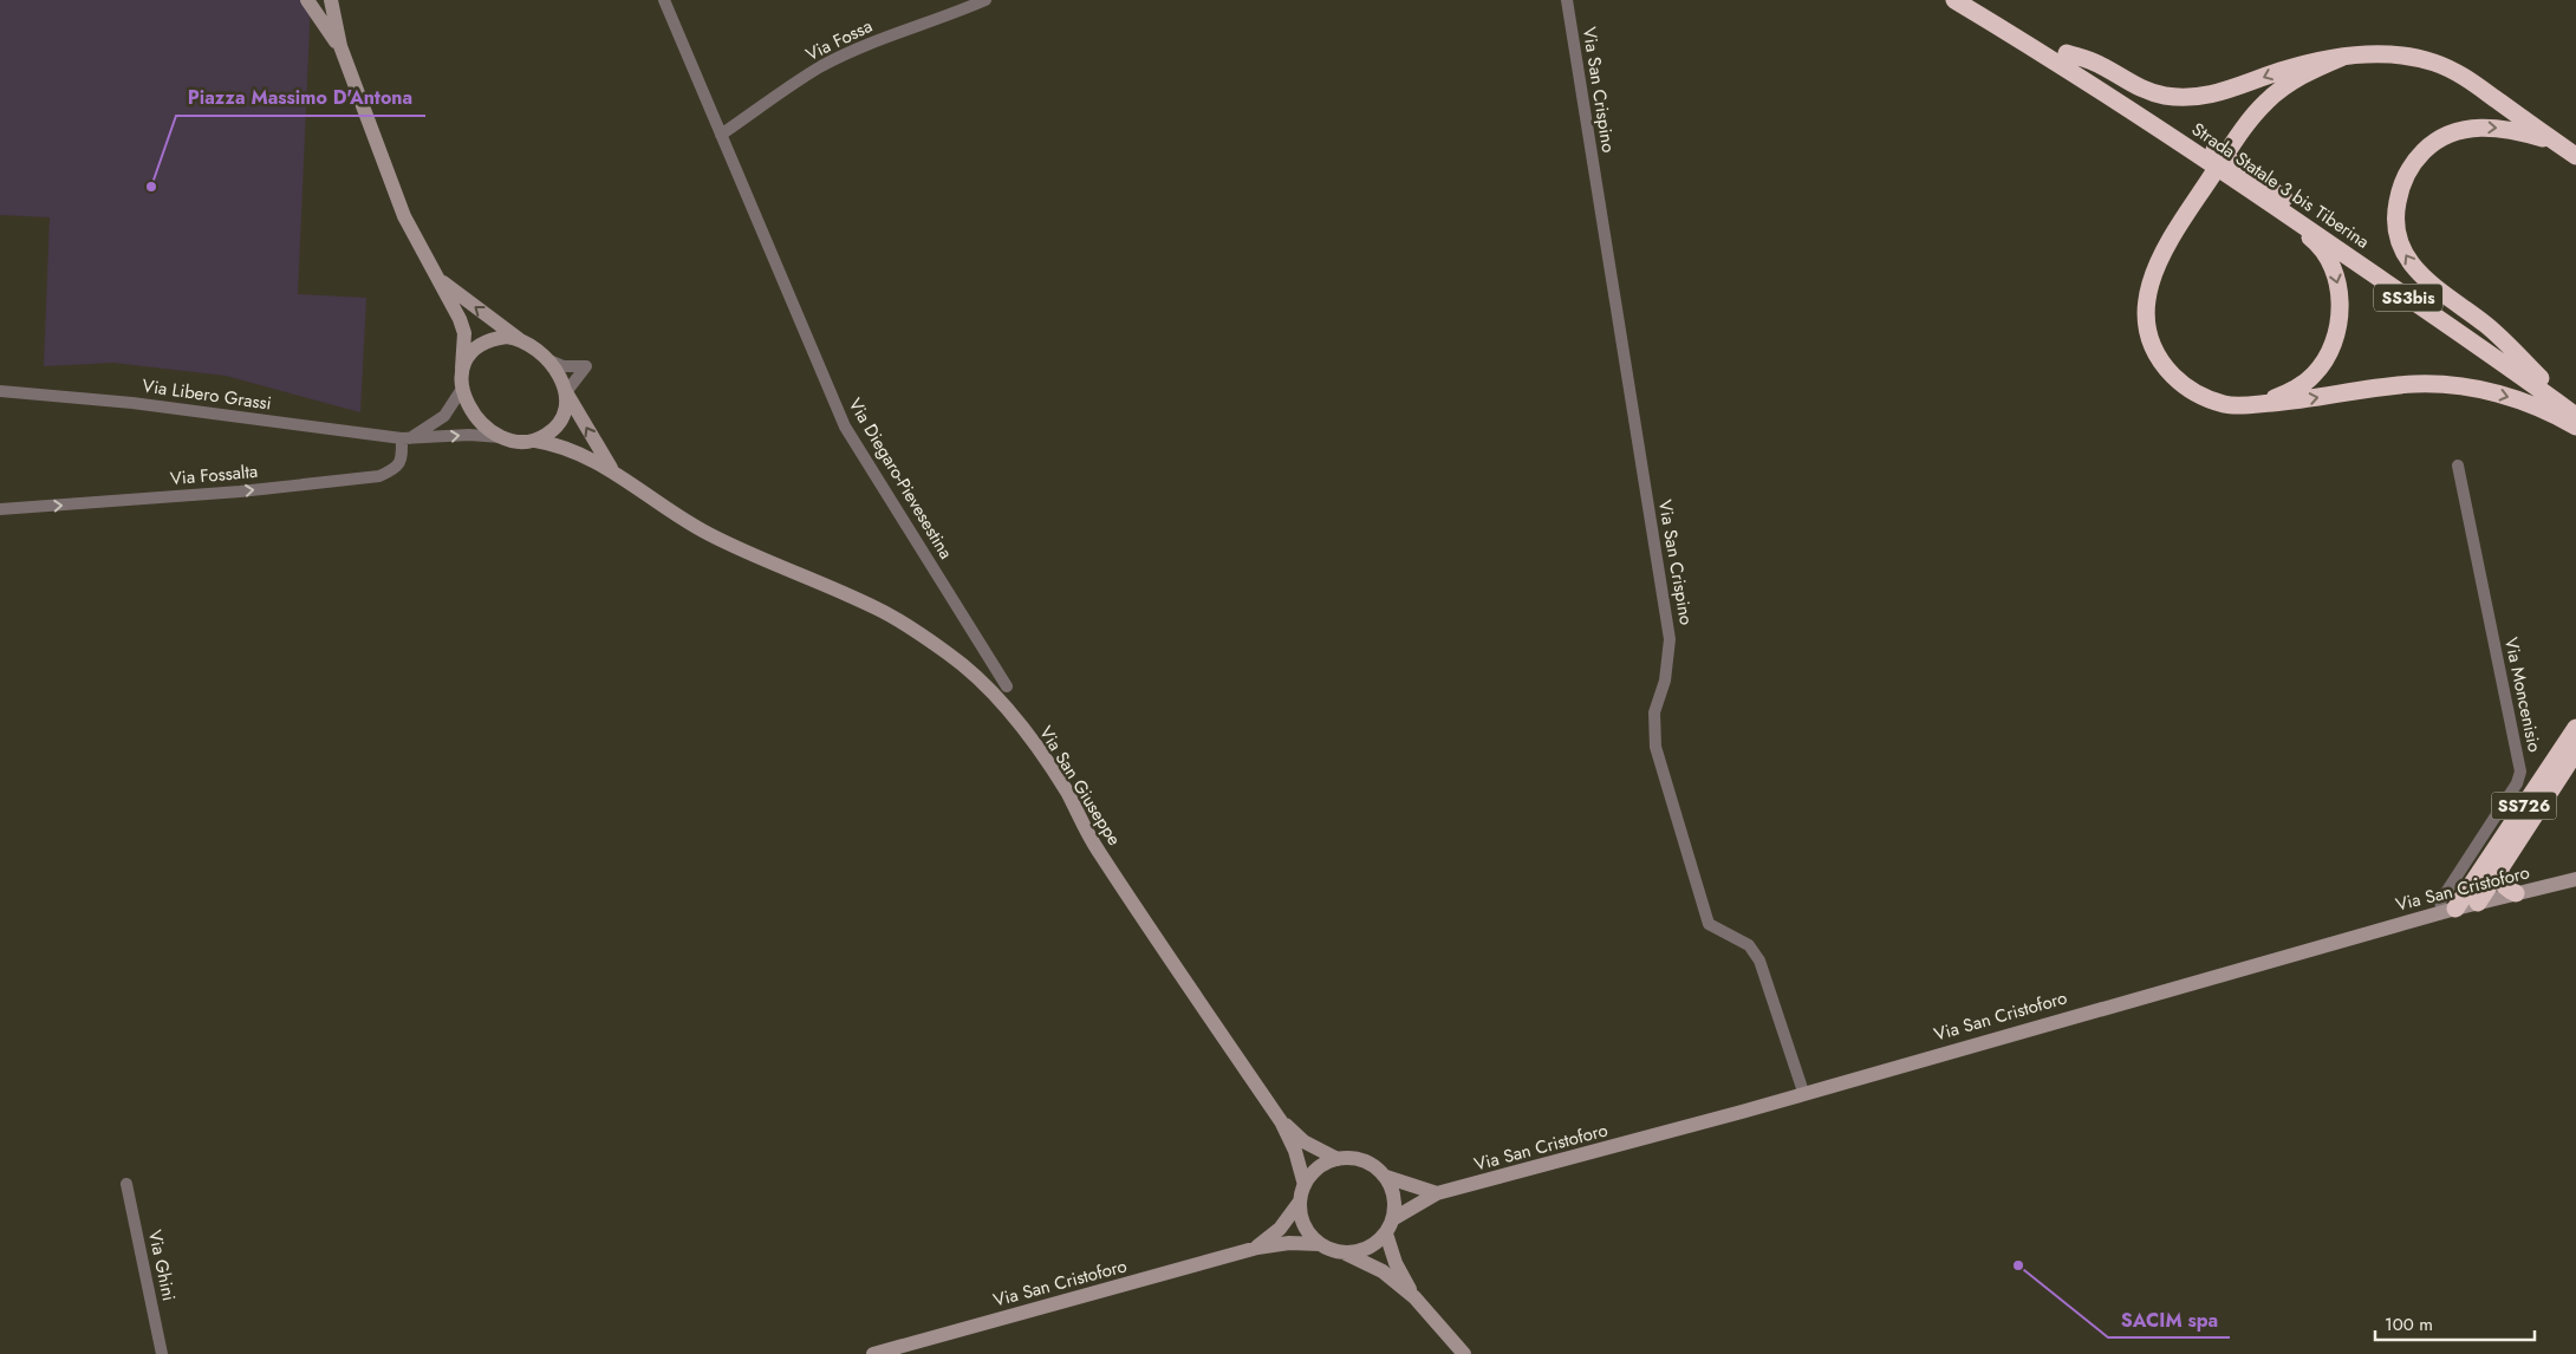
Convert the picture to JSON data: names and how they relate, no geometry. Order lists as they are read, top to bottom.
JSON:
{
  "streets": {
    "highway": ["Strada Statale 3 bis Tiberina", "SS3bis", "SS726"],
    "main road": ["Via San Giuseppe", "Via San Cristoforo"],
    "street": [
      "Via Fossa",
      "Via San Crispino",
      "Via Libero Grassi",
      "Via Fossalta",
      "Via Diegaro-Pievesestina",
      "Via Moncenisio",
      "Via Ghini"
    ]
  },
  "crossings": [
    ["Via Fossa", "Via Diegaro-Pievesestina"],
    ["Via San Crispino", "Via San Cristoforo"],
    ["Via Libero Grassi", "Via Fossalta"],
    ["Via Libero Grassi", "Via San Giuseppe"],
    ["Via Moncenisio", "SS726"],
    ["Via Moncenisio", "Via San Cristoforo"],
    ["Via San Giuseppe", "Via San Cristoforo"],
    ["SS726", "Via San Cristoforo"]
  ],
  "one_way": ["Via Fossalta"],
  "places": ["Piazza Massimo D'Antona", "SACIM spa"],
  "scale_bar": "100 m"
}
